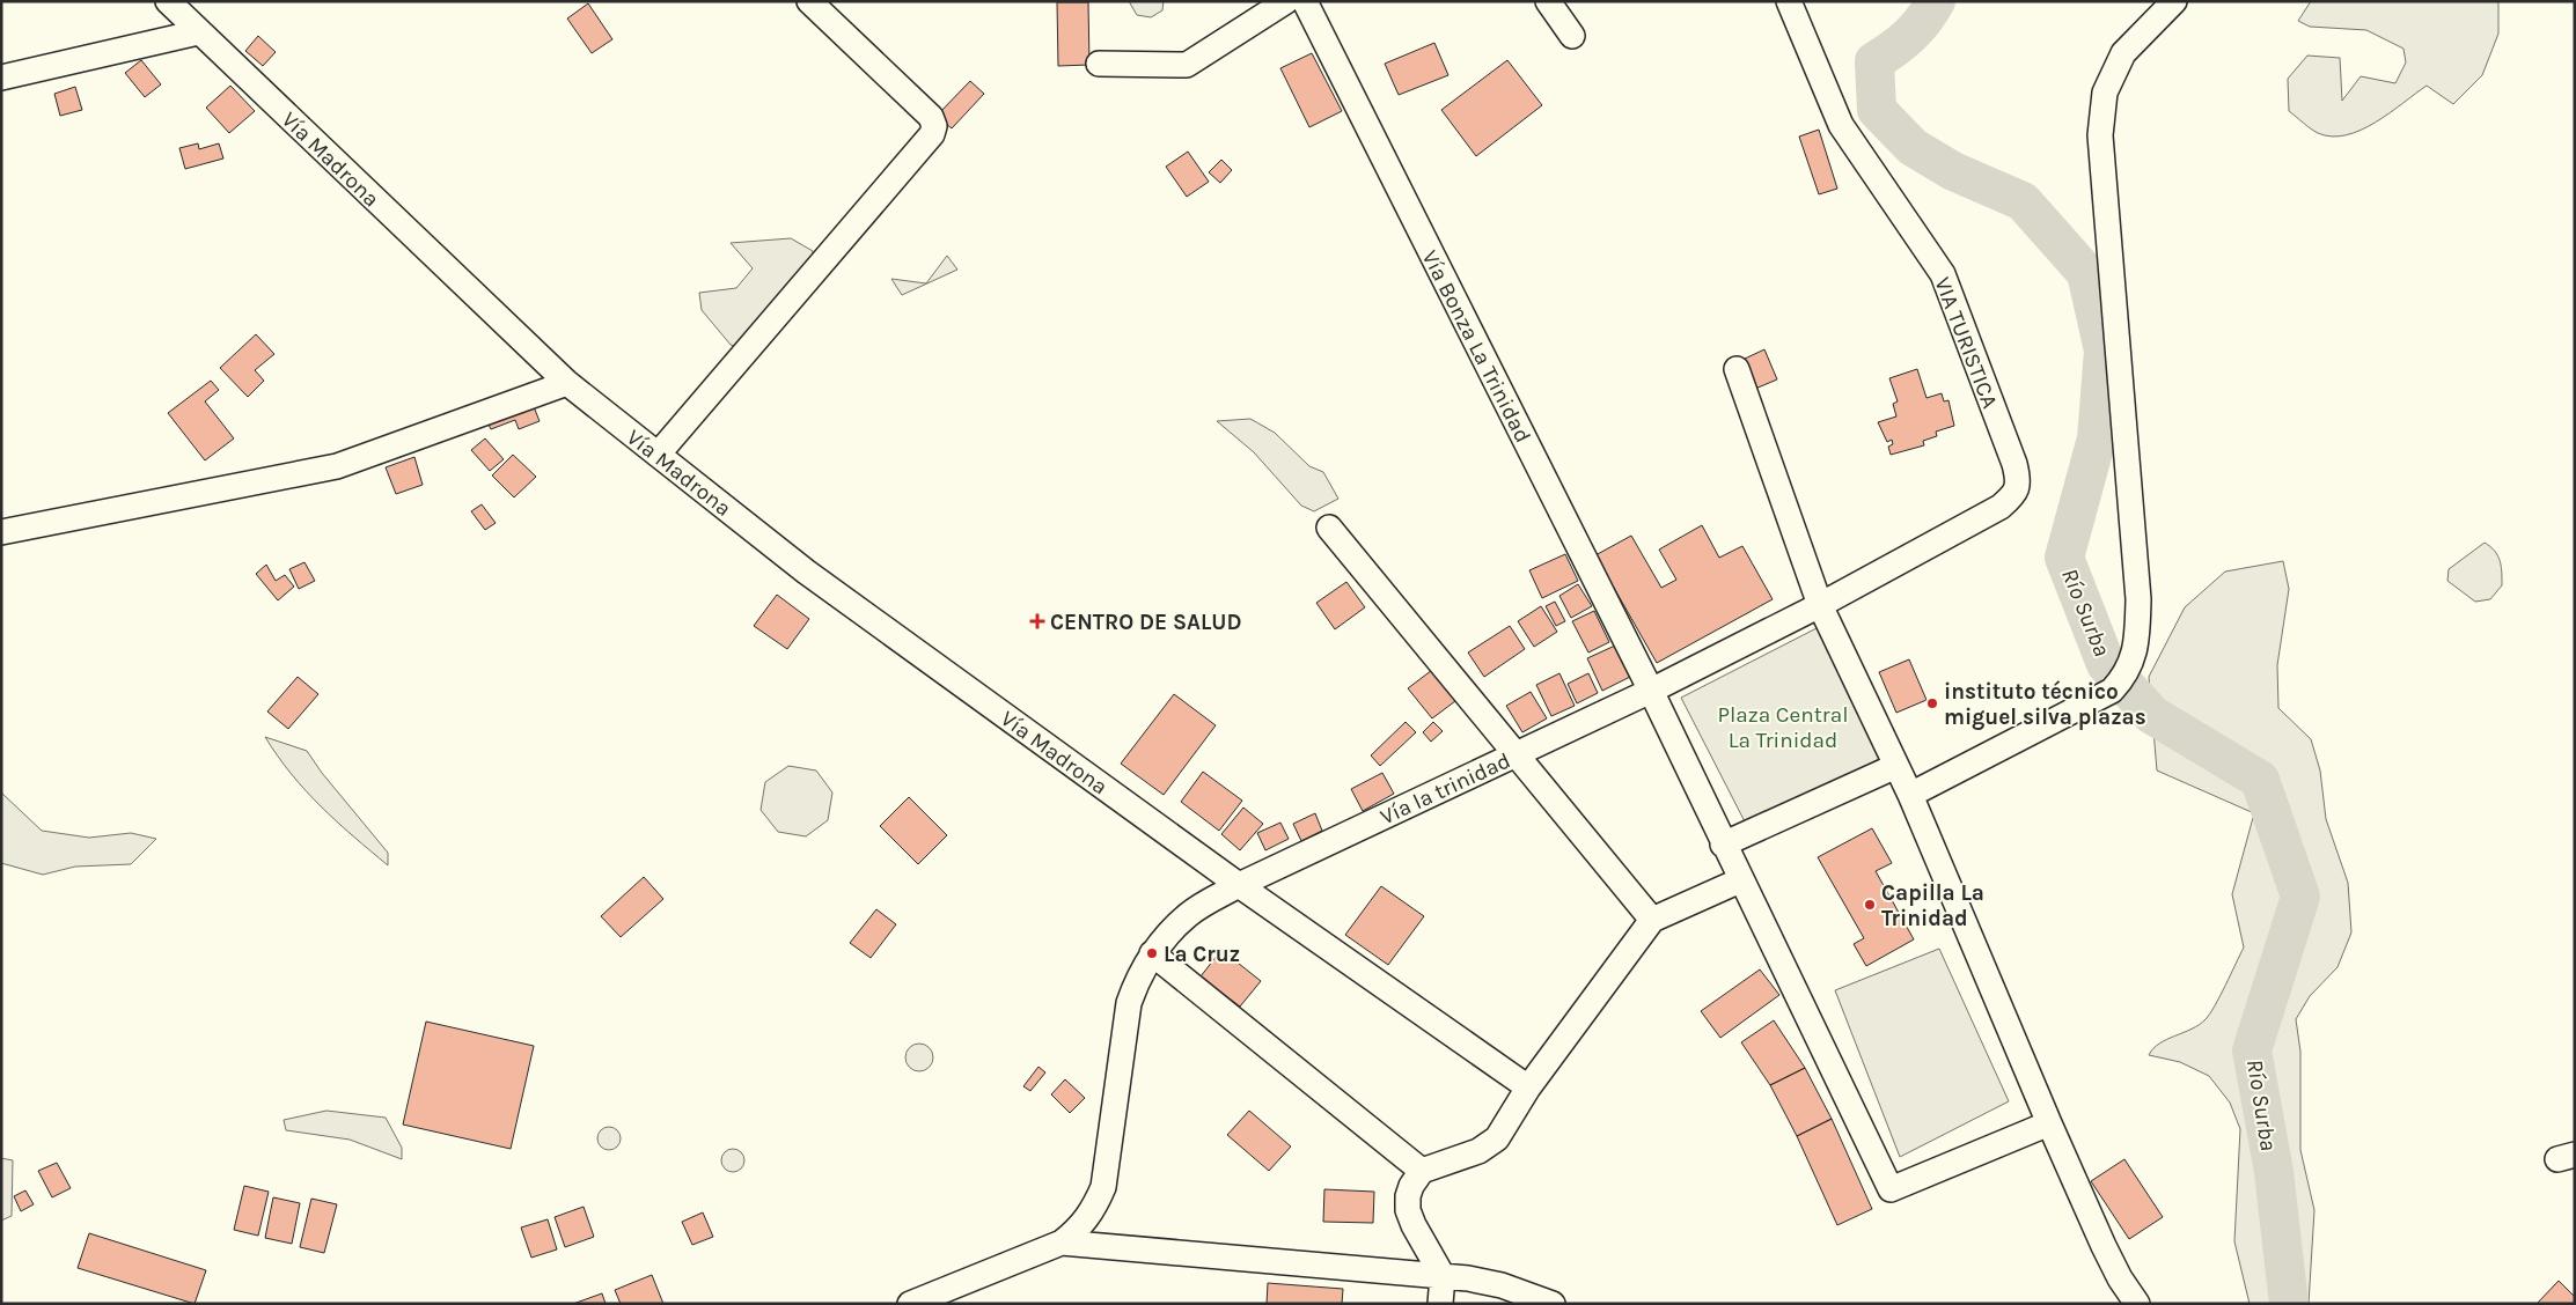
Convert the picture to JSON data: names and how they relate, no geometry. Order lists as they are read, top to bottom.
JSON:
{
  "streets": {
    "street": [
      "Vía Madrona",
      "VIA TURISTICA",
      "Vía Bonza La Trinidad",
      "Vía la trinidad"
    ]
  },
  "crossings": [
    ["Vía Madrona", "Vía la trinidad"],
    ["VIA TURISTICA", "Vía Bonza La Trinidad"],
    ["VIA TURISTICA", "Vía la trinidad"],
    ["Vía Bonza La Trinidad", "Vía la trinidad"]
  ],
  "water": ["Río Surba"],
  "parks": ["Plaza Central La Trinidad"],
  "places": {
    "health": ["CENTRO DE SALUD"],
    "other": ["instituto técnico miguel silva plazas", "Capilla La Trinidad", "La Cruz"]
  }
}
